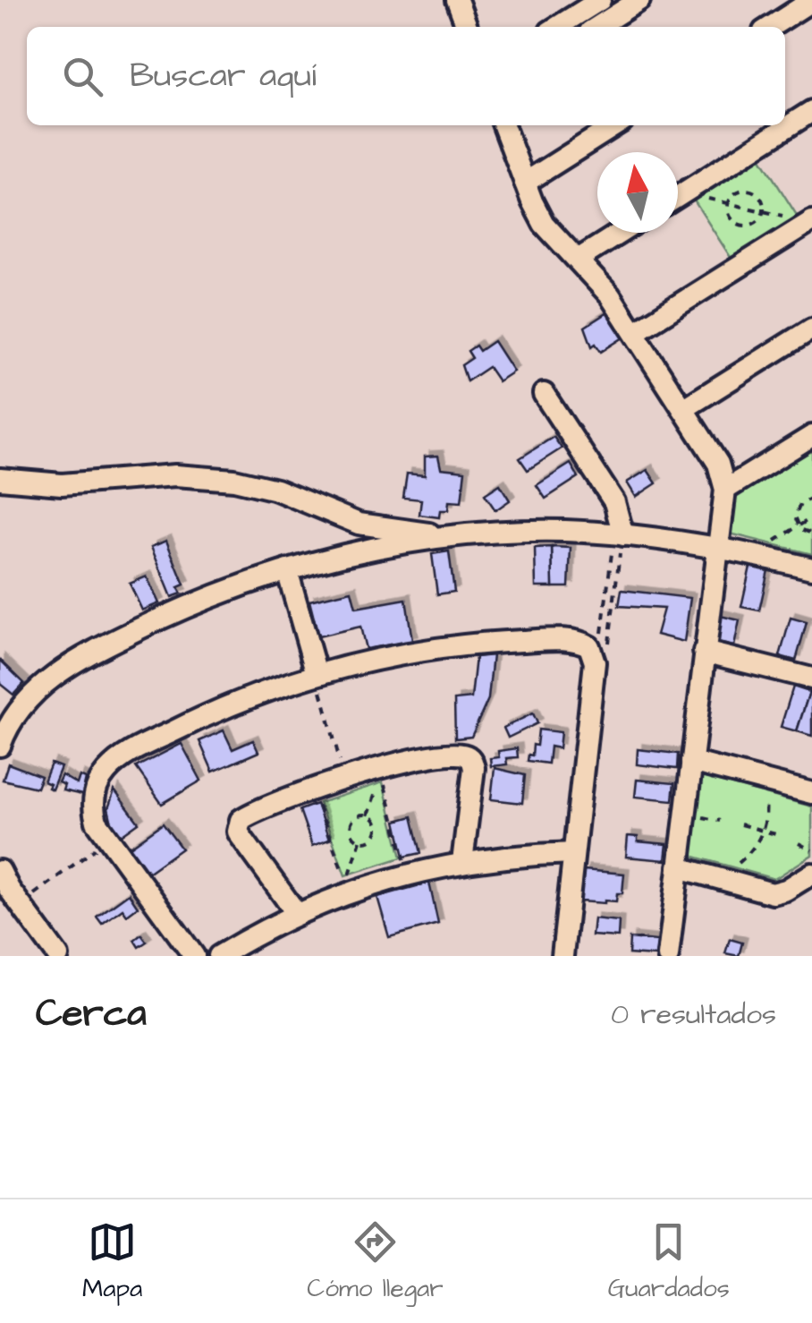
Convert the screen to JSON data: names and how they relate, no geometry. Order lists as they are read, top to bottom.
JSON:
{
  "north": "top",
  "page": {
    "search": "Buscar aquí",
    "heading": ["Cerca", "0 resultados"],
    "nav": ["Mapa", "Cómo llegar", "Guardados"]
  }
}
